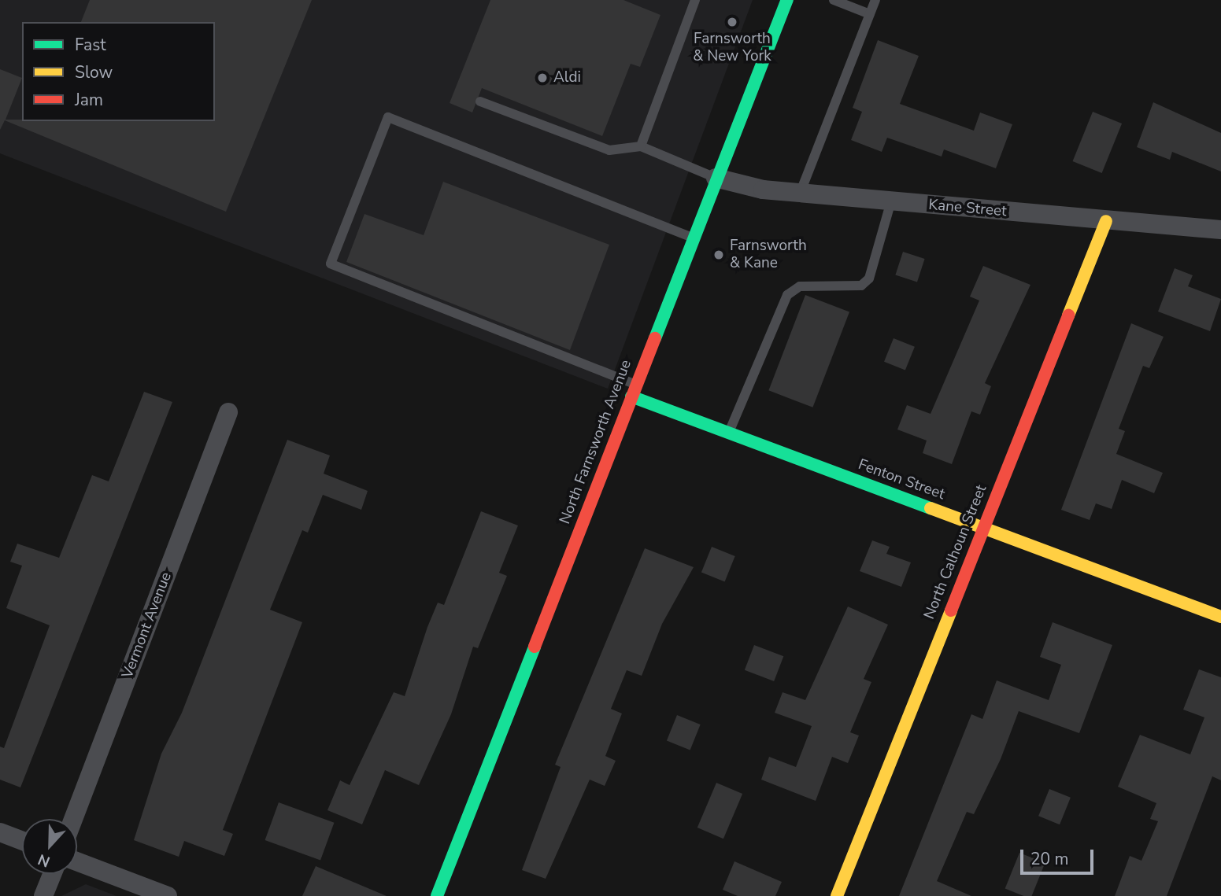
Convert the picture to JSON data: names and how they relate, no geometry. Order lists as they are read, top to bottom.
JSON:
{
  "streets": {
    "street": [
      "Kane Street",
      "North Farnsworth Avenue",
      "Fenton Street",
      "North Calhoun Street",
      "Vermont Avenue"
    ]
  },
  "crossings": [
    ["Kane Street", "North Farnsworth Avenue"],
    ["Kane Street", "North Calhoun Street"],
    ["North Farnsworth Avenue", "Fenton Street"],
    ["Fenton Street", "North Calhoun Street"]
  ],
  "places": ["Farnsworth & New York", "Aldi", "Farnsworth & Kane"],
  "legend": ["Fast", "Slow", "Jam"],
  "scale_bar": "20 m",
  "north": "bottom"
}
